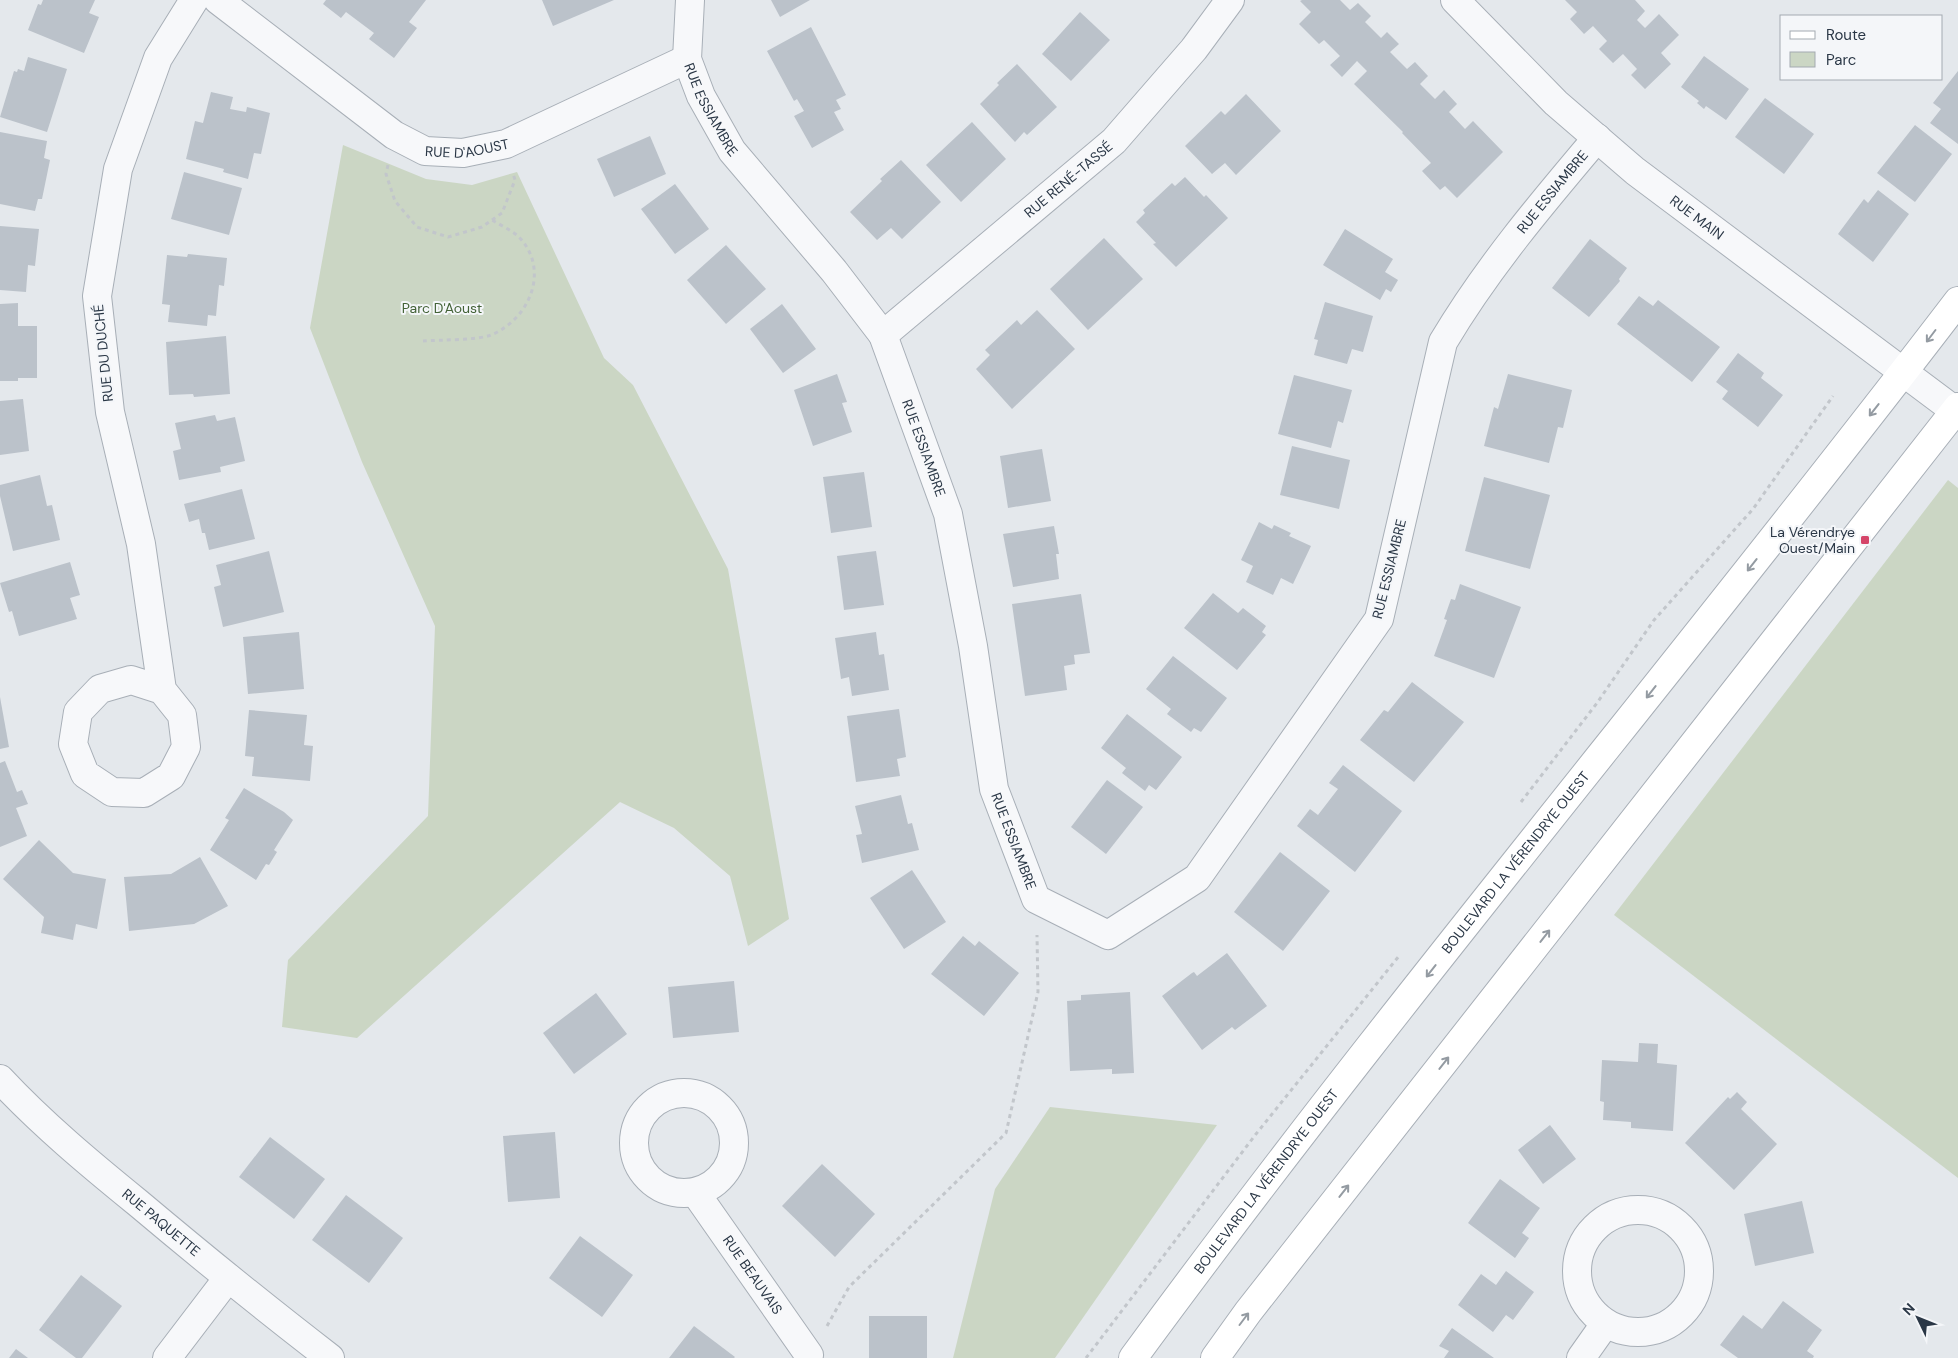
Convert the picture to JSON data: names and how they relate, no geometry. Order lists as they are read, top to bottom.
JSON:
{
  "streets": {
    "main road": ["BOULEVARD LA VÉRENDRYE OUEST"],
    "street": [
      "RUE ESSIAMBRE",
      "RUE D'AOUST",
      "RUE RENÉ-TASSÉ",
      "RUE MAIN",
      "RUE DU DUCHÉ",
      "RUE PAQUETTE",
      "RUE BEAUVAIS"
    ]
  },
  "crossings": [
    ["RUE ESSIAMBRE", "RUE D'AOUST"],
    ["RUE ESSIAMBRE", "RUE RENÉ-TASSÉ"],
    ["RUE ESSIAMBRE", "RUE MAIN"],
    ["RUE MAIN", "BOULEVARD LA VÉRENDRYE OUEST"]
  ],
  "parks": ["Parc D'Aoust"],
  "places": {
    "transit": ["La Vérendrye Ouest/Main"]
  },
  "legend": ["Route", "Parc"],
  "north": "top left"
}
